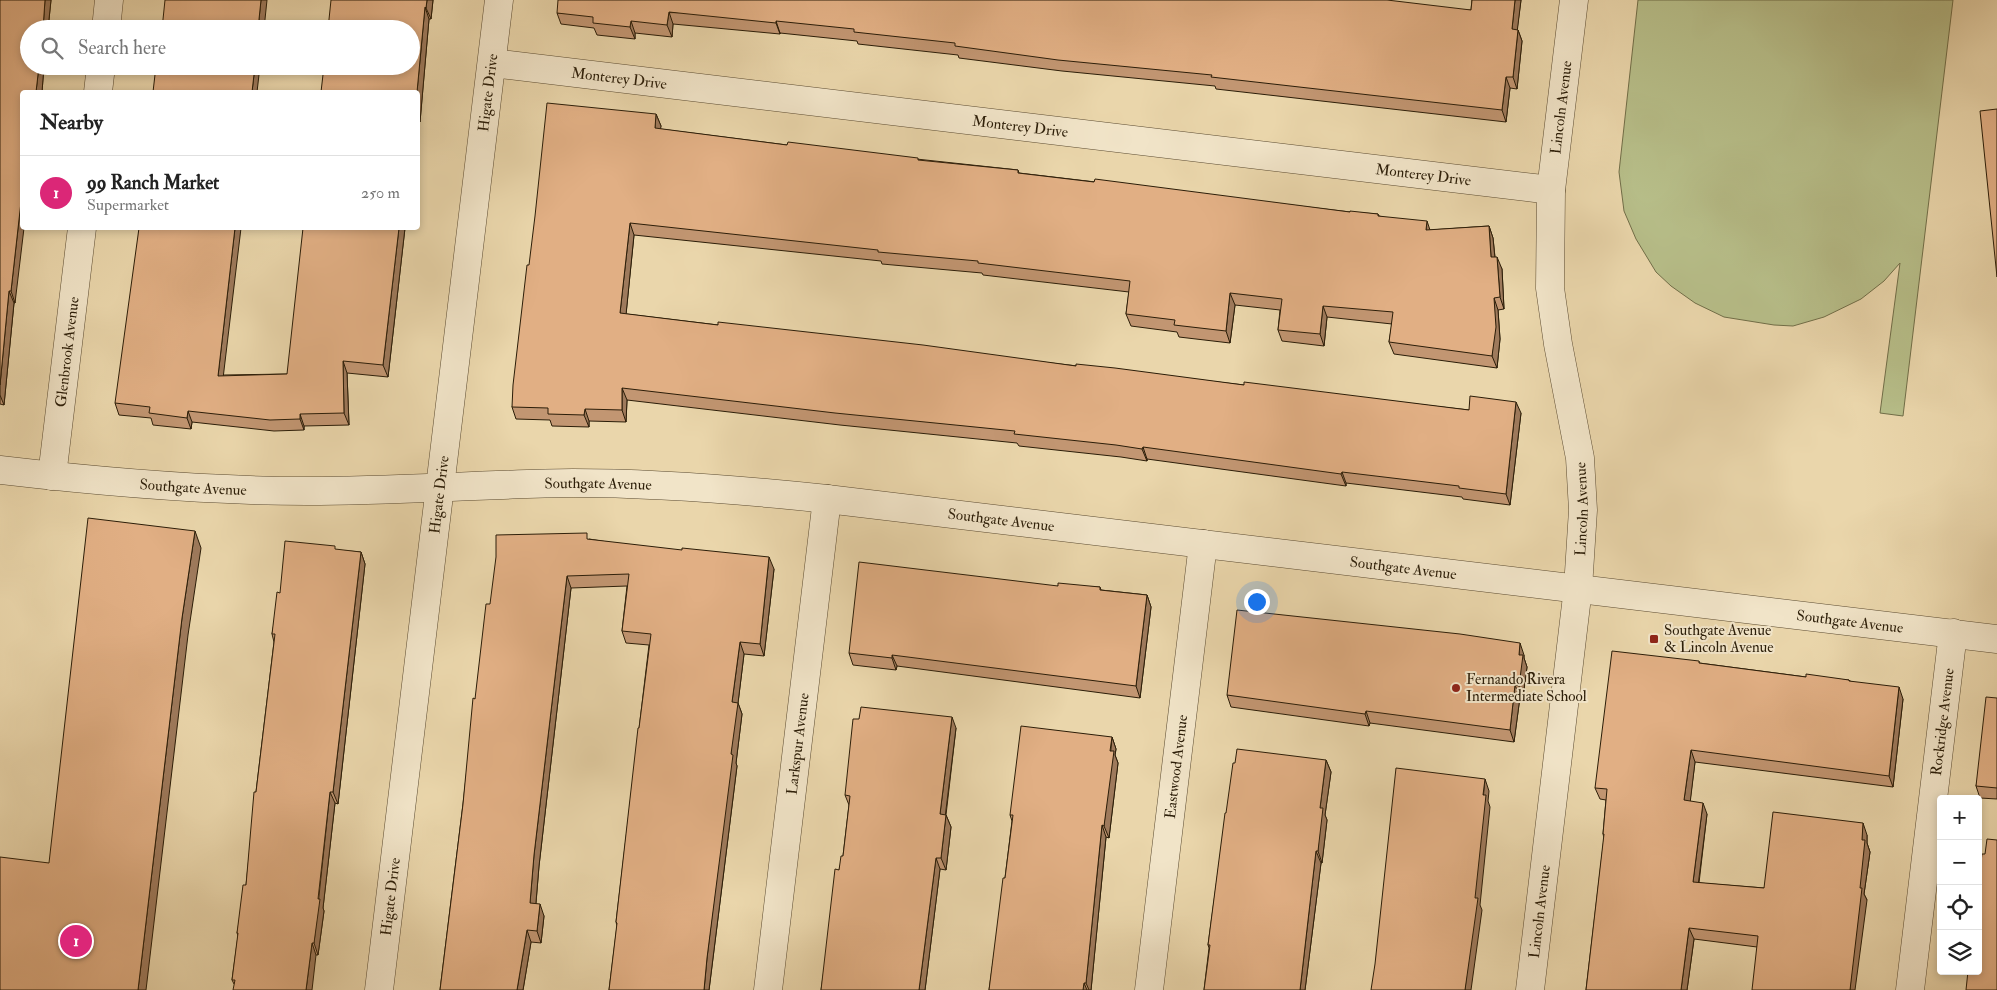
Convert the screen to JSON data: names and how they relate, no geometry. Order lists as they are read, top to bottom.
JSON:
{
  "streets": {
    "street": [
      "Monterey Drive",
      "Higate Drive",
      "Lincoln Avenue",
      "Glenbrook Avenue",
      "Southgate Avenue",
      "Rockridge Avenue",
      "Larkspur Avenue",
      "Eastwood Avenue"
    ]
  },
  "crossings": [
    ["Monterey Drive", "Higate Drive"],
    ["Monterey Drive", "Lincoln Avenue"],
    ["Higate Drive", "Southgate Avenue"],
    ["Lincoln Avenue", "Southgate Avenue"],
    ["Glenbrook Avenue", "Southgate Avenue"],
    ["Southgate Avenue", "Rockridge Avenue"],
    ["Southgate Avenue", "Larkspur Avenue"],
    ["Southgate Avenue", "Eastwood Avenue"]
  ],
  "places": {
    "transit": ["Southgate Avenue & Lincoln Avenue"],
    "other": ["Fernando Rivera Intermediate School"]
  },
  "page": {
    "search": "Search here",
    "heading": "Nearby",
    "list": [
      {
        "mark": "1",
        "name": "99 Ranch Market",
        "note": "Supermarket",
        "value": "250 m"
      }
    ],
    "map_buttons": ["+", "−"],
    "pins": "1"
  }
}
